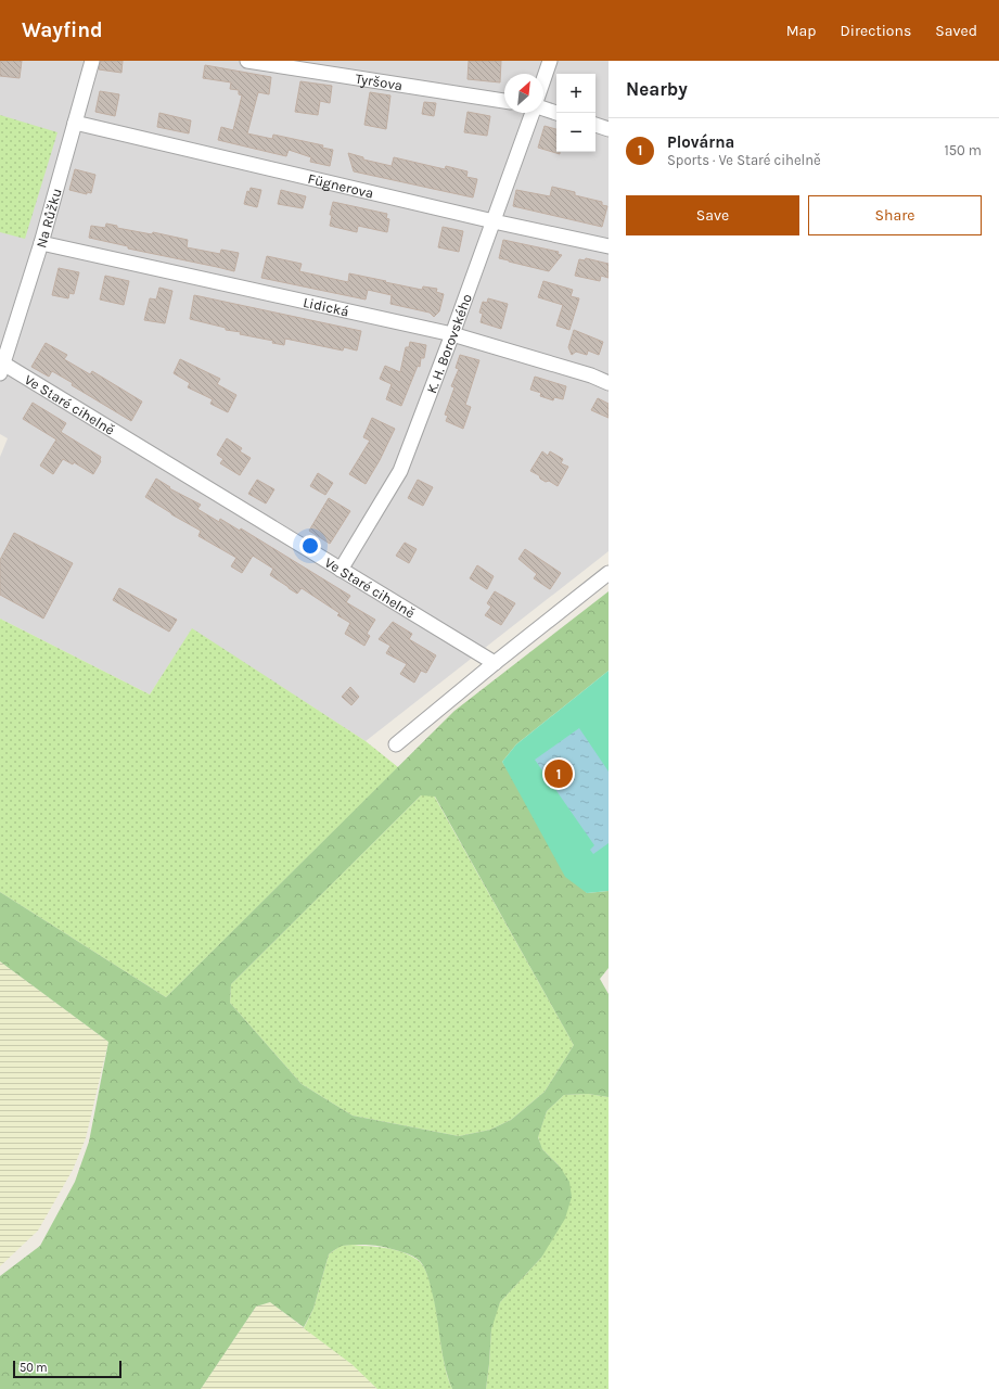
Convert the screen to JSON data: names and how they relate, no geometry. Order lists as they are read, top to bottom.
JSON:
{
  "streets": {
    "street": [
      "Tyršova",
      "Fügnerova",
      "Na Růžku",
      "Lidická",
      "K. H. Borovského",
      "Ve Staré cihelně"
    ]
  },
  "crossings": [
    ["Fügnerova", "Na Růžku"],
    ["Fügnerova", "K. H. Borovského"],
    ["Na Růžku", "Lidická"],
    ["Na Růžku", "Ve Staré cihelně"],
    ["Lidická", "K. H. Borovského"],
    ["K. H. Borovského", "Ve Staré cihelně"]
  ],
  "scale_bar": "50 m",
  "north": "top right",
  "page": {
    "header": "Wayfind",
    "nav": ["Map", "Directions", "Saved"],
    "heading": "Nearby",
    "map_buttons": ["+", "−"],
    "list": [
      {
        "mark": "1",
        "name": "Plovárna",
        "note": "Sports · Ve Staré cihelně",
        "value": "150 m"
      }
    ],
    "buttons": ["Save", "Share"],
    "pins": "1",
    "scale": "50 m"
  }
}
